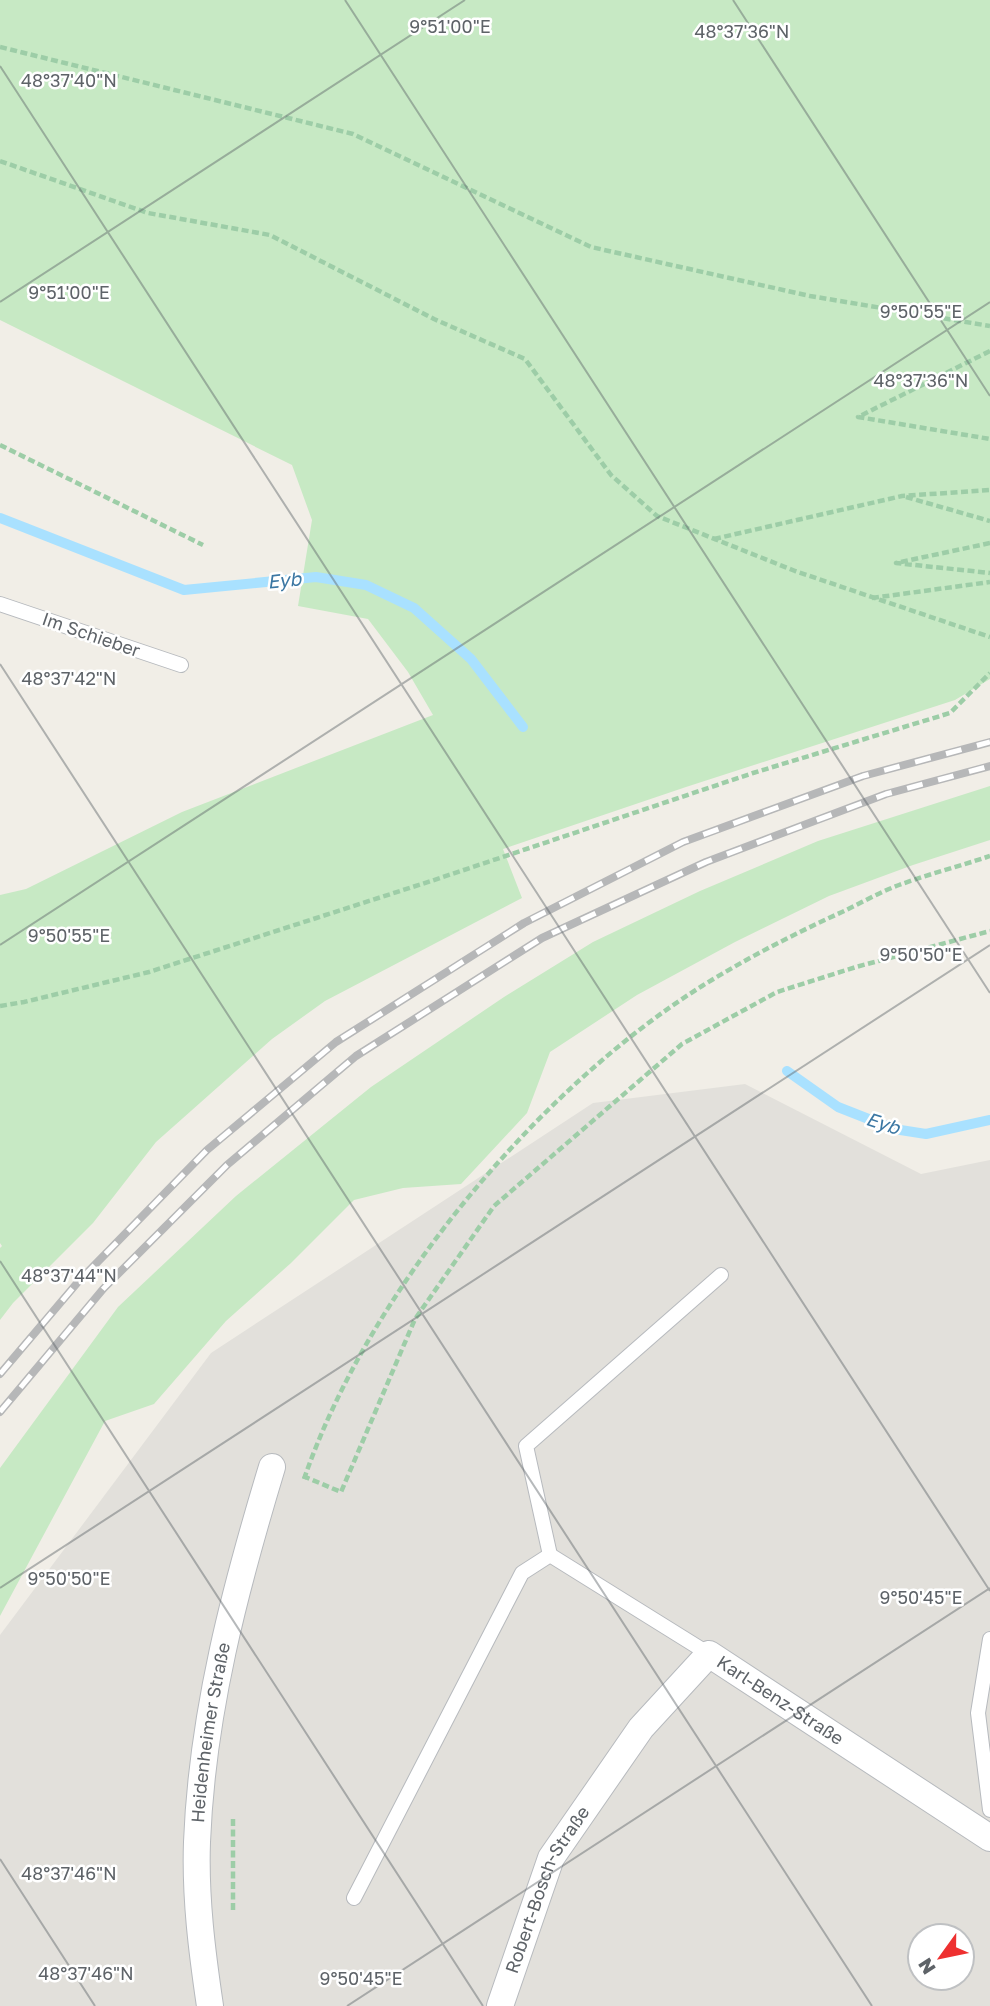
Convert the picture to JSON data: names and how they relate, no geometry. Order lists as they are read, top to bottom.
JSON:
{
  "streets": {
    "street": ["Karl-Benz-Straße", "Heidenheimer Straße", "Robert-Bosch-Straße"],
    "lane": ["Im Schieber"]
  },
  "crossings": [
    ["Karl-Benz-Straße", "Robert-Bosch-Straße"]
  ],
  "water": ["Eyb"],
  "north": "bottom left",
  "coordinates": [
    "9°51'00\"E",
    "48°37'36\"N",
    "48°37'40\"N",
    "9°50'55\"E",
    "48°37'42\"N",
    "9°50'50\"E",
    "48°37'44\"N",
    "9°50'45\"E",
    "48°37'46\"N"
  ]
}
